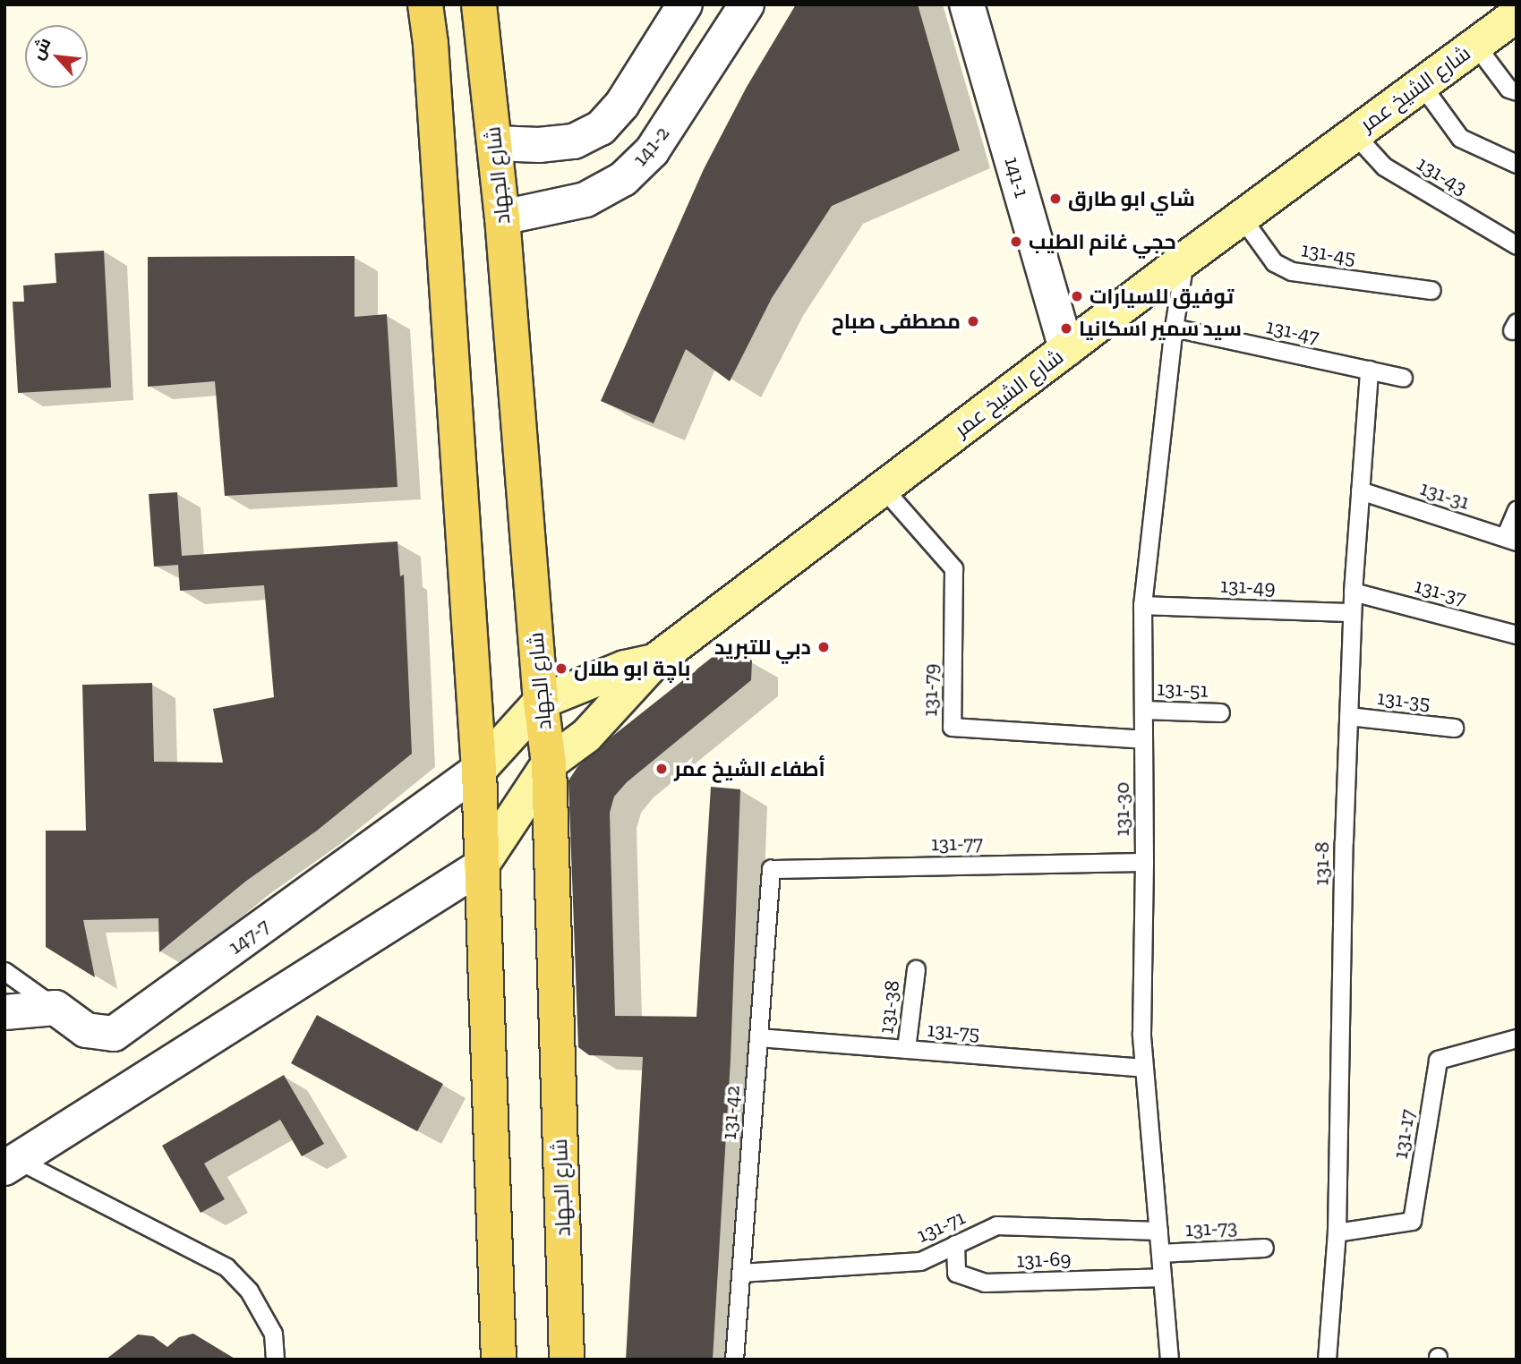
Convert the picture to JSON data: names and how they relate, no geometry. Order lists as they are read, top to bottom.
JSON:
{
  "streets": {
    "main road": ["شارع الجهاد"],
    "street": [
      "شارع الشيخ عمر",
      "141-2",
      "141-1",
      "147-7"
    ],
    "lane": [
      "131-43",
      "131-45",
      "131-47",
      "131-31",
      "131-49",
      "131-37",
      "131-51",
      "131-79",
      "131-35",
      "131-30",
      "131-77",
      "131-8",
      "131-38",
      "131-75",
      "131-42",
      "131-17",
      "131-71",
      "131-73",
      "131-69"
    ]
  },
  "crossings": [
    ["شارع الشيخ عمر", "شارع الجهاد"],
    ["شارع الشيخ عمر", "131-43"],
    ["شارع الشيخ عمر", "141-1"],
    ["شارع الشيخ عمر", "131-45"],
    ["شارع الشيخ عمر", "131-79"],
    ["شارع الشيخ عمر", "131-30"],
    ["شارع الشيخ عمر", "147-7"],
    ["141-2", "شارع الجهاد"],
    ["131-47", "131-30"],
    ["131-47", "131-8"],
    ["131-31", "131-8"],
    ["131-49", "131-30"],
    ["131-49", "131-8"],
    ["131-37", "131-8"],
    ["131-51", "131-30"],
    ["131-79", "131-30"],
    ["131-35", "131-8"],
    ["131-30", "131-77"],
    ["131-30", "131-75"],
    ["131-30", "131-71"],
    ["131-30", "131-73"],
    ["131-30", "131-69"],
    ["131-77", "131-42"],
    ["131-8", "131-17"],
    ["131-38", "131-75"],
    ["131-75", "131-42"],
    ["131-42", "131-71"],
    ["131-71", "131-69"]
  ],
  "places": [
    "شاي ابو طارق",
    "حجي غانم الطيب",
    "توفيق للسيارات",
    "مصطفى صباح",
    "سيد سمير اسكانيا",
    "دبي للتبريد",
    "باچة ابو طلال",
    "أطفاء الشيخ عمر"
  ],
  "north": "top left"
}
